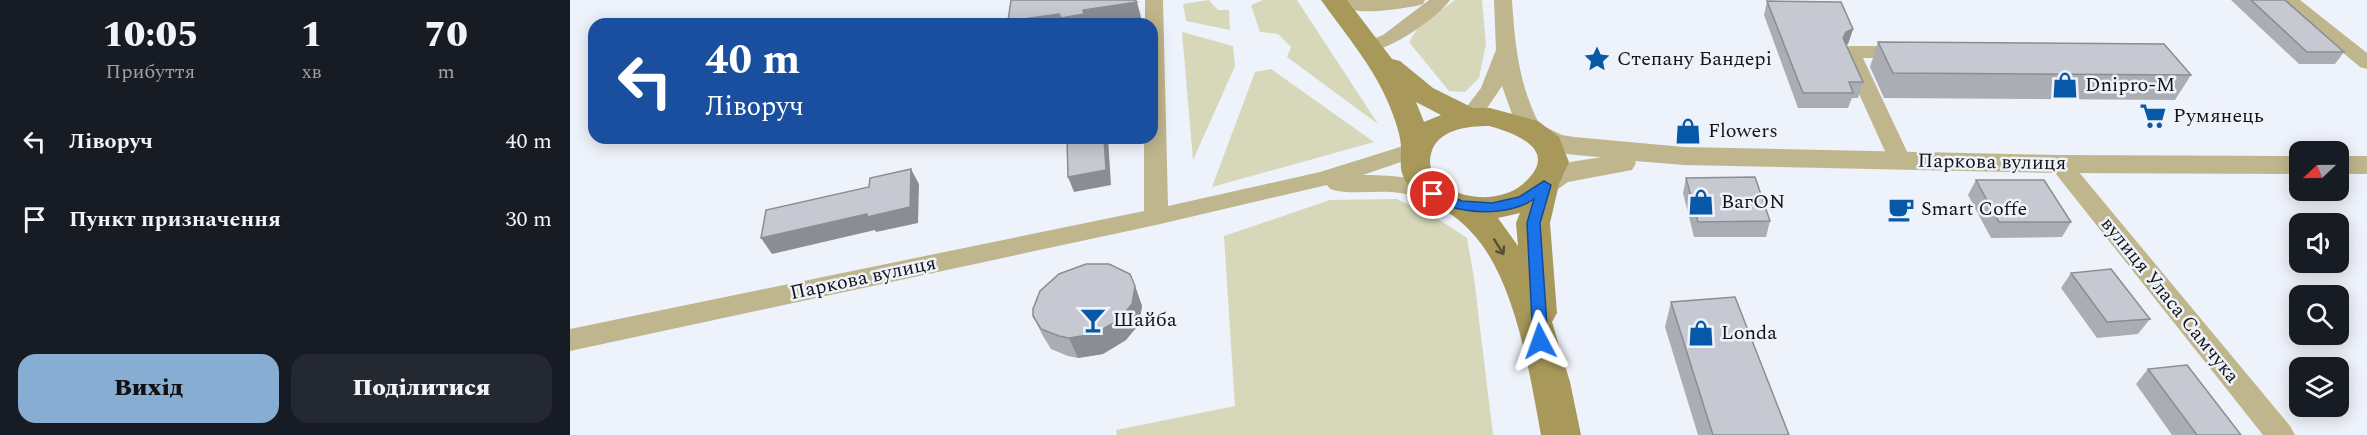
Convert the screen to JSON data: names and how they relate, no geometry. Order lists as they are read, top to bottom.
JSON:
{
  "streets": {
    "street": ["Паркова вулиця", "вулиця Уласа Самчука"]
  },
  "crossings": [
    ["Паркова вулиця", "вулиця Уласа Самчука"]
  ],
  "places": {
    "place": ["Степану Бандері"],
    "shop": [
      "Dnipro-M",
      "Flowers",
      "ВагON",
      "Londa"
    ],
    "supermarket": ["Румянець"],
    "cafe": ["Smart Coffe"],
    "bar": ["Шайба"]
  },
  "north": "left",
  "page": {
    "eta": [
      "10:05",
      "Прибуття",
      "1",
      "хв",
      "70",
      "m"
    ],
    "turn": ["40 m", "Ліворуч"],
    "list": [
      {
        "name": "Ліворуч",
        "value": "40 m"
      },
      {
        "name": "Пункт призначення",
        "value": "30 m"
      }
    ],
    "buttons": ["Вихід", "Поділитися"]
  }
}
